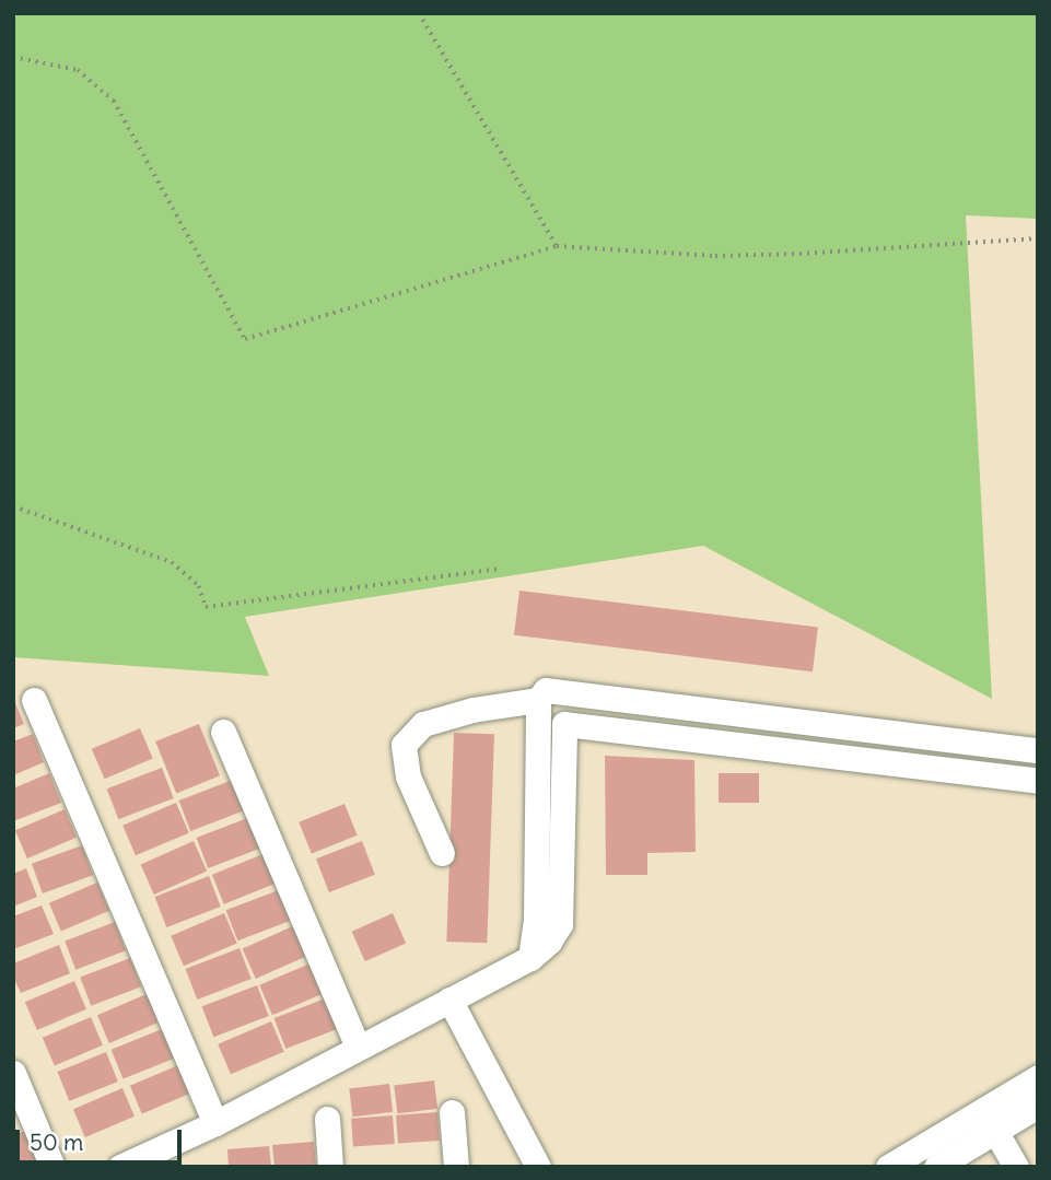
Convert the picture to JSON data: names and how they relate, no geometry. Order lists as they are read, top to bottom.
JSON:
{
  "scale_bar": "50 m"
}
